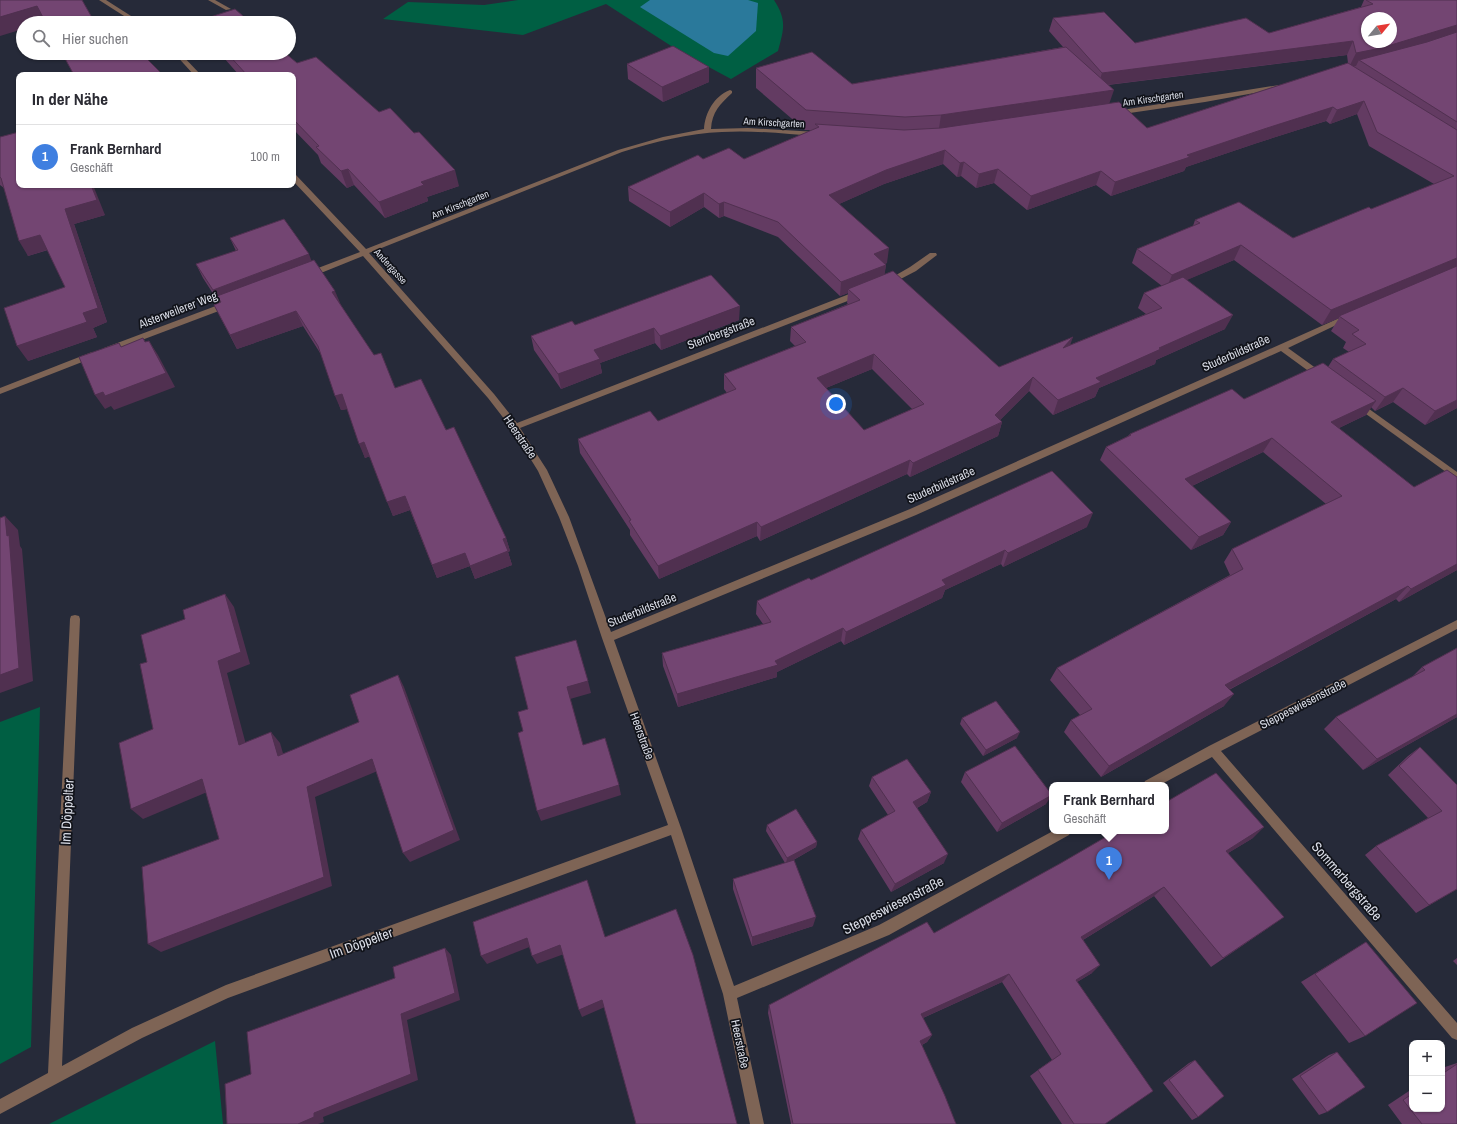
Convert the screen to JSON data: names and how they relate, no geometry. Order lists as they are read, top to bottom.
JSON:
{
  "streets": {
    "street": [
      "Am Kirschgarten",
      "Andergasse",
      "Alsterweilerer Weg",
      "Sternbergstraße",
      "Studerbildstraße",
      "Heerstraße",
      "Steppeswiesenstraße",
      "Im Döppelter",
      "Sommerbergstraße"
    ]
  },
  "crossings": [
    ["Am Kirschgarten", "Andergasse"],
    ["Andergasse", "Heerstraße"],
    ["Sternbergstraße", "Heerstraße"],
    ["Studerbildstraße", "Heerstraße"],
    ["Heerstraße", "Steppeswiesenstraße"],
    ["Heerstraße", "Im Döppelter"],
    ["Steppeswiesenstraße", "Sommerbergstraße"]
  ],
  "north": "top right",
  "page": {
    "search": "Hier suchen",
    "heading": "In der Nähe",
    "list": [
      {
        "mark": "1",
        "name": "Frank Bernhard",
        "note": "Geschäft",
        "value": "100 m"
      }
    ],
    "popup": ["Frank Bernhard", "Geschäft"],
    "pins": "1",
    "map_buttons": ["+", "−"]
  }
}
